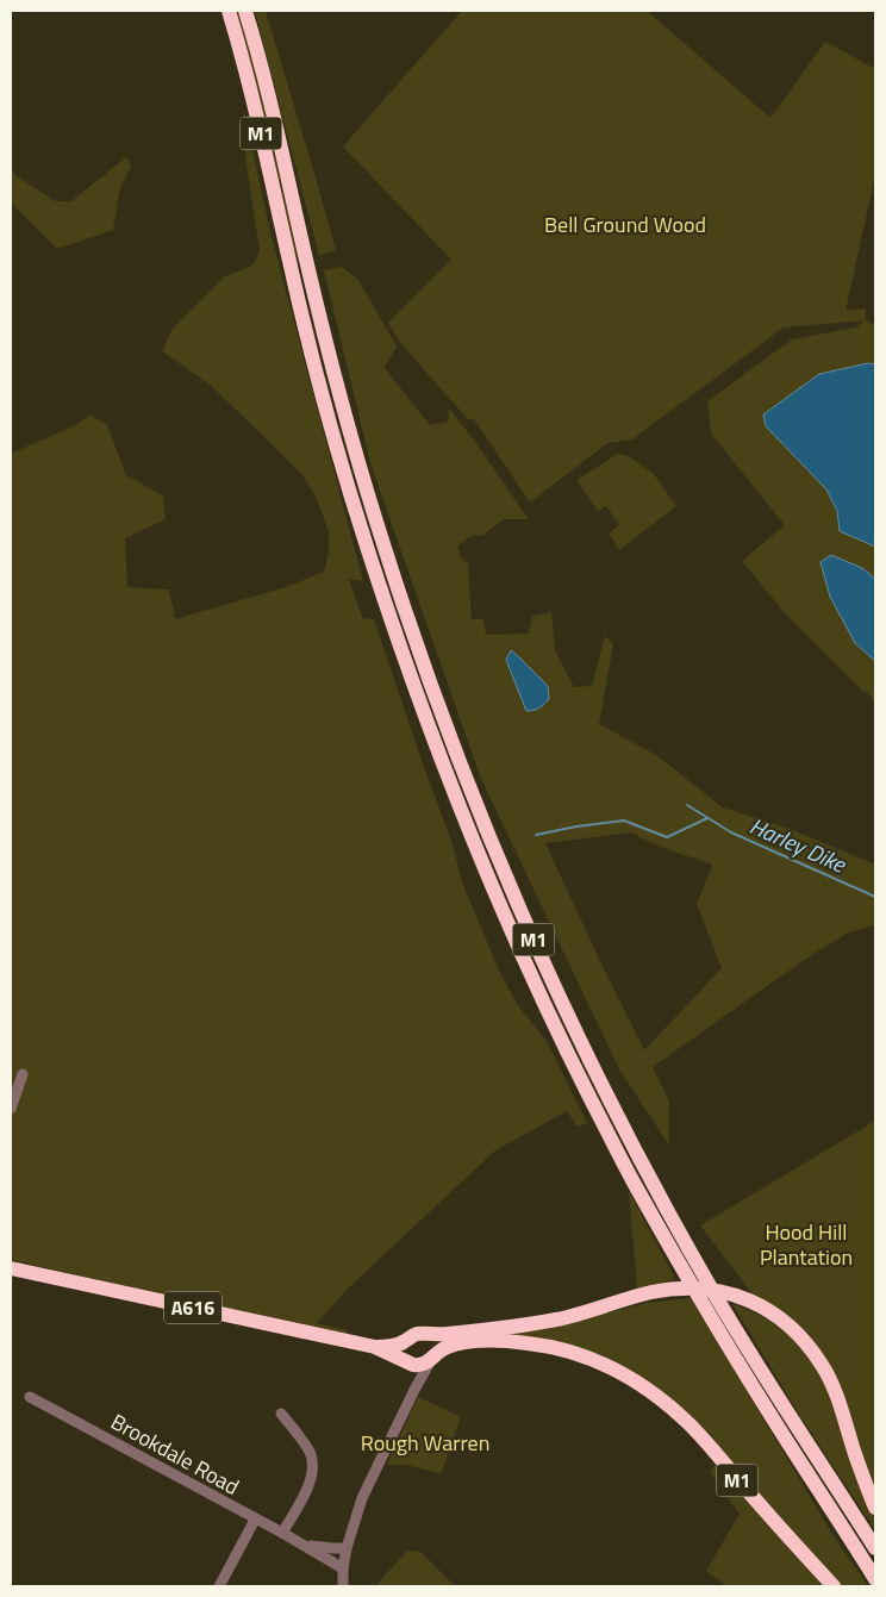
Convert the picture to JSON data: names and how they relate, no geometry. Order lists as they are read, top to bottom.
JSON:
{
  "streets": {
    "highway": ["M1", "A616"],
    "street": ["Brookdale Road"]
  },
  "crossings": [
    ["M1", "A616"]
  ],
  "water": ["Harley Dike"],
  "parks": ["Bell Ground Wood", "Hood Hill Plantation", "Rough Warren"]
}
